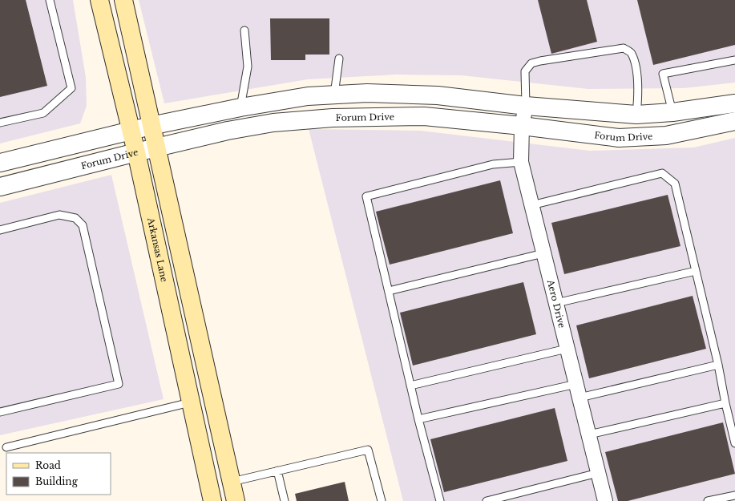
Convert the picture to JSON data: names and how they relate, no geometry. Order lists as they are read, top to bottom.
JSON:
{
  "streets": {
    "main road": ["Arkansas Lane"],
    "street": ["Forum Drive", "Aero Drive"]
  },
  "crossings": [
    ["Forum Drive", "Arkansas Lane"],
    ["Forum Drive", "Aero Drive"]
  ],
  "legend": ["Road", "Building"]
}
